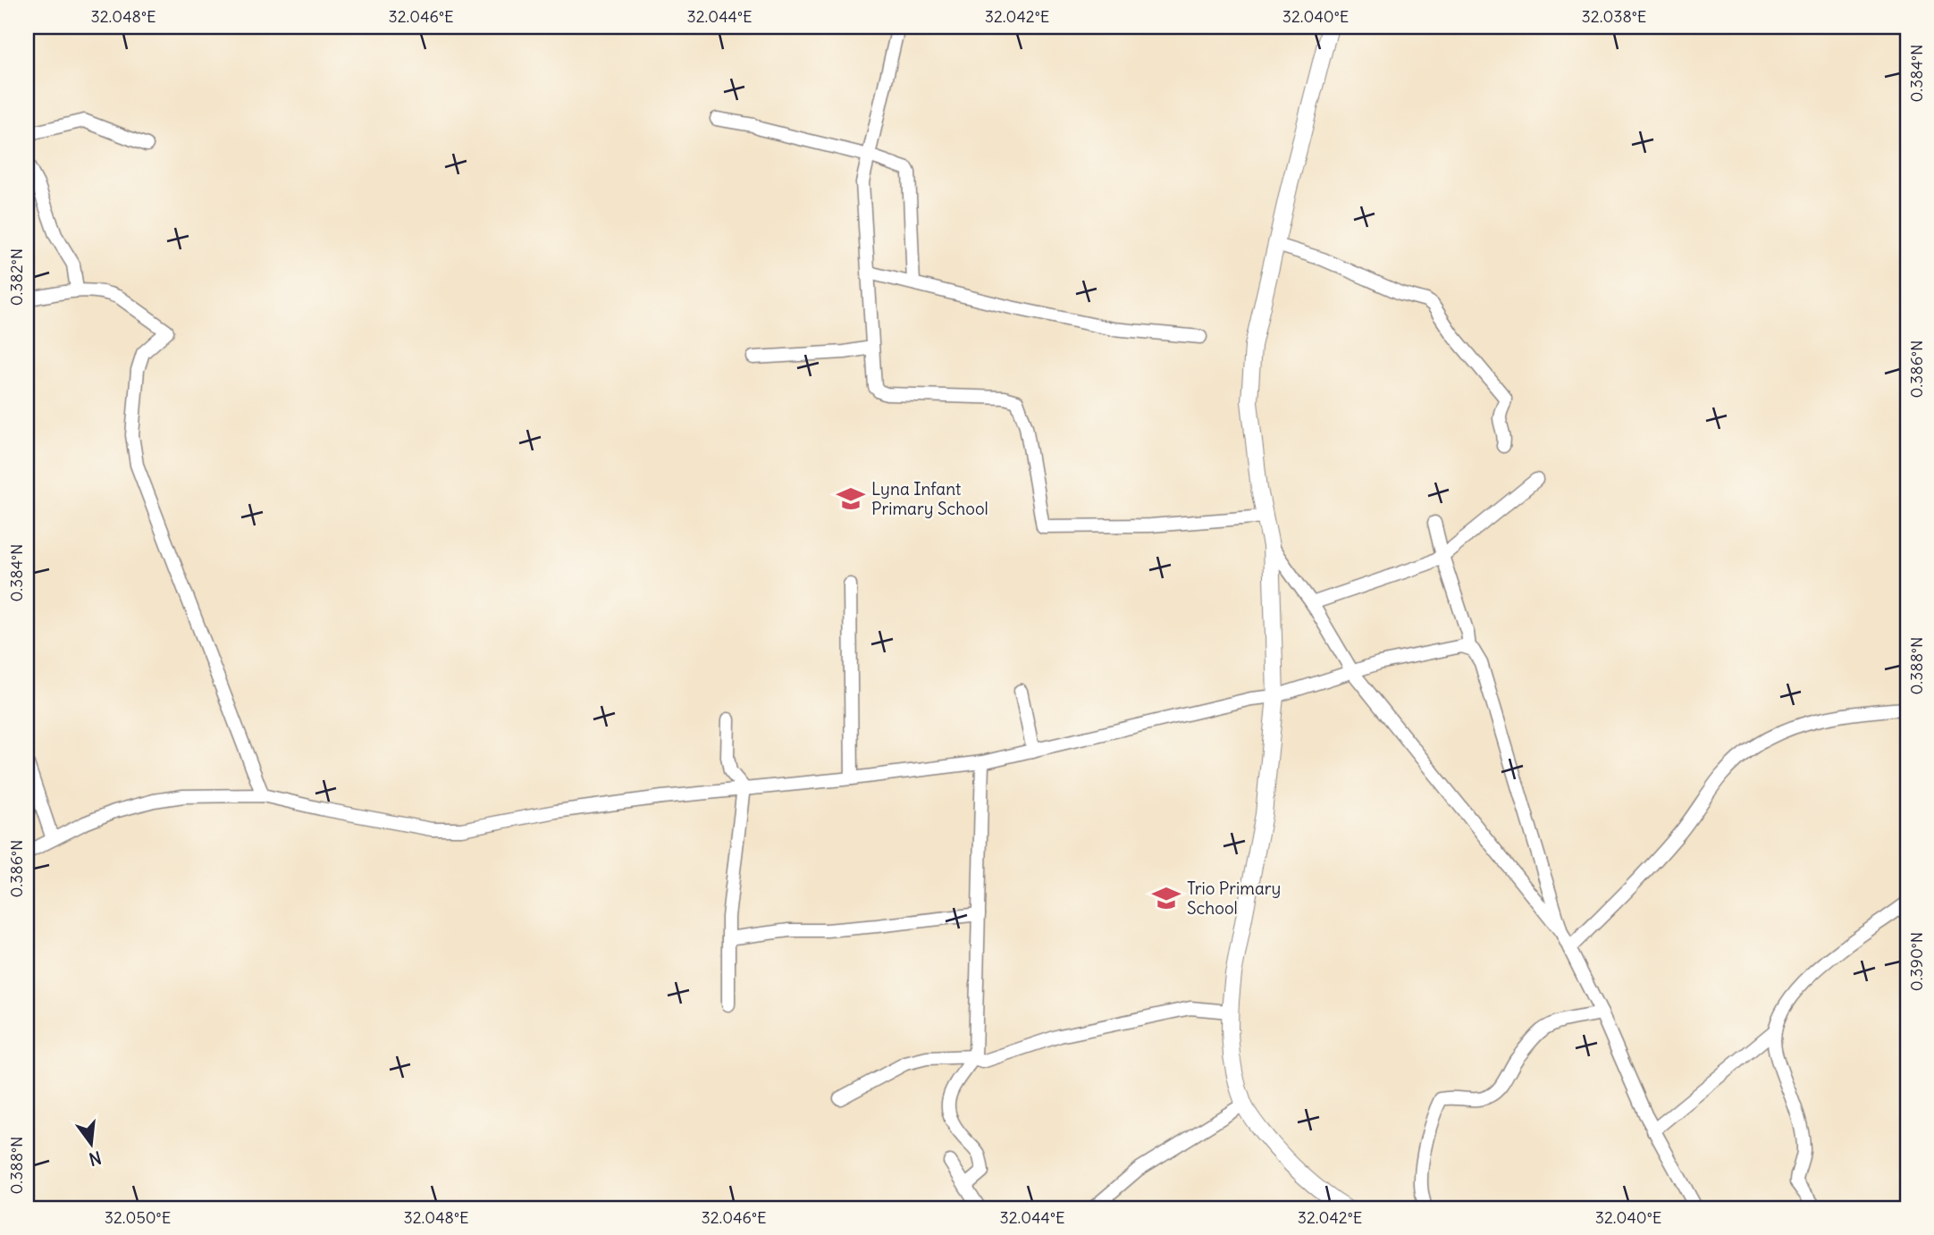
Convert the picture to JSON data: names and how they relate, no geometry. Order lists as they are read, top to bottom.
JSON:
{
  "places": {
    "school or university": ["Lyna Infant Primary School", "Trio Primary School"]
  },
  "north": "bottom",
  "coordinates": [
    "32.048°E",
    "32.046°E",
    "32.044°E",
    "32.042°E",
    "32.040°E",
    "32.038°E",
    "0.384°N",
    "0.382°N",
    "0.386°N",
    "0.388°N",
    "0.390°N",
    "32.050°E"
  ]
}
